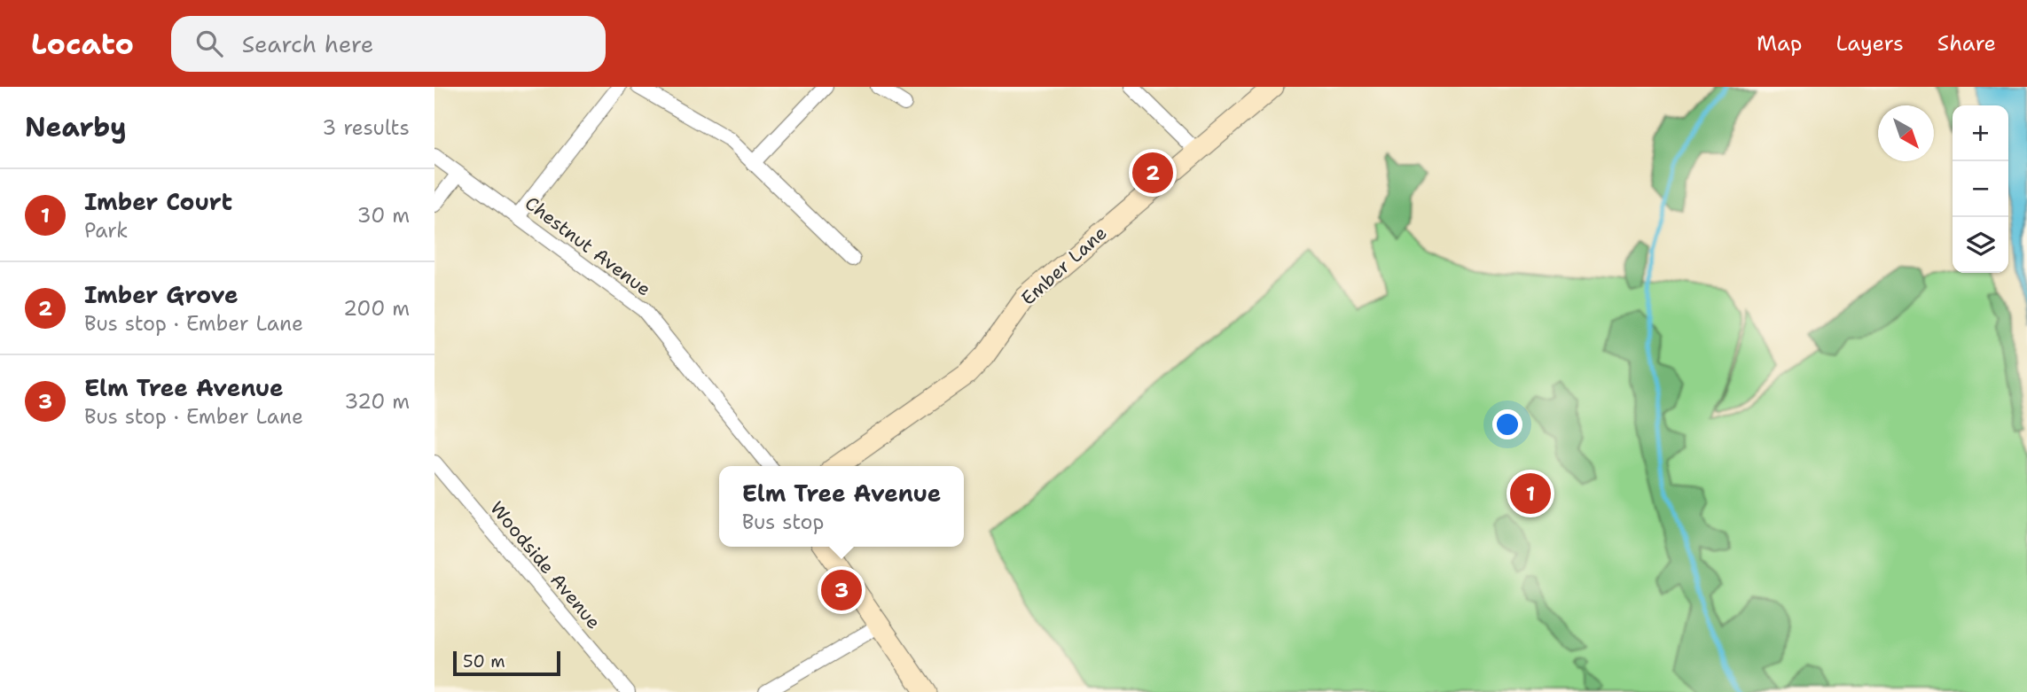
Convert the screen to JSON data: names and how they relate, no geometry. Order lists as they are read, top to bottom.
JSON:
{
  "streets": {
    "main road": ["Ember Lane"],
    "street": ["Chestnut Avenue", "Woodside Avenue"]
  },
  "scale_bar": "50 m",
  "north": "bottom right",
  "page": {
    "header": "Locato",
    "search": "Search here",
    "nav": ["Map", "Layers", "Share"],
    "heading": ["Nearby", "3 results"],
    "map_buttons": ["+", "−"],
    "pins": ["2", "1", "3"],
    "list": [
      {
        "mark": "1",
        "name": "Imber Court",
        "note": "Park",
        "value": "30 m"
      },
      {
        "mark": "2",
        "name": "Imber Grove",
        "note": "Bus stop · Ember Lane",
        "value": "200 m"
      },
      {
        "mark": "3",
        "name": "Elm Tree Avenue",
        "note": "Bus stop · Ember Lane",
        "value": "320 m"
      }
    ],
    "popup": ["Elm Tree Avenue", "Bus stop"],
    "scale": "50 m"
  }
}
